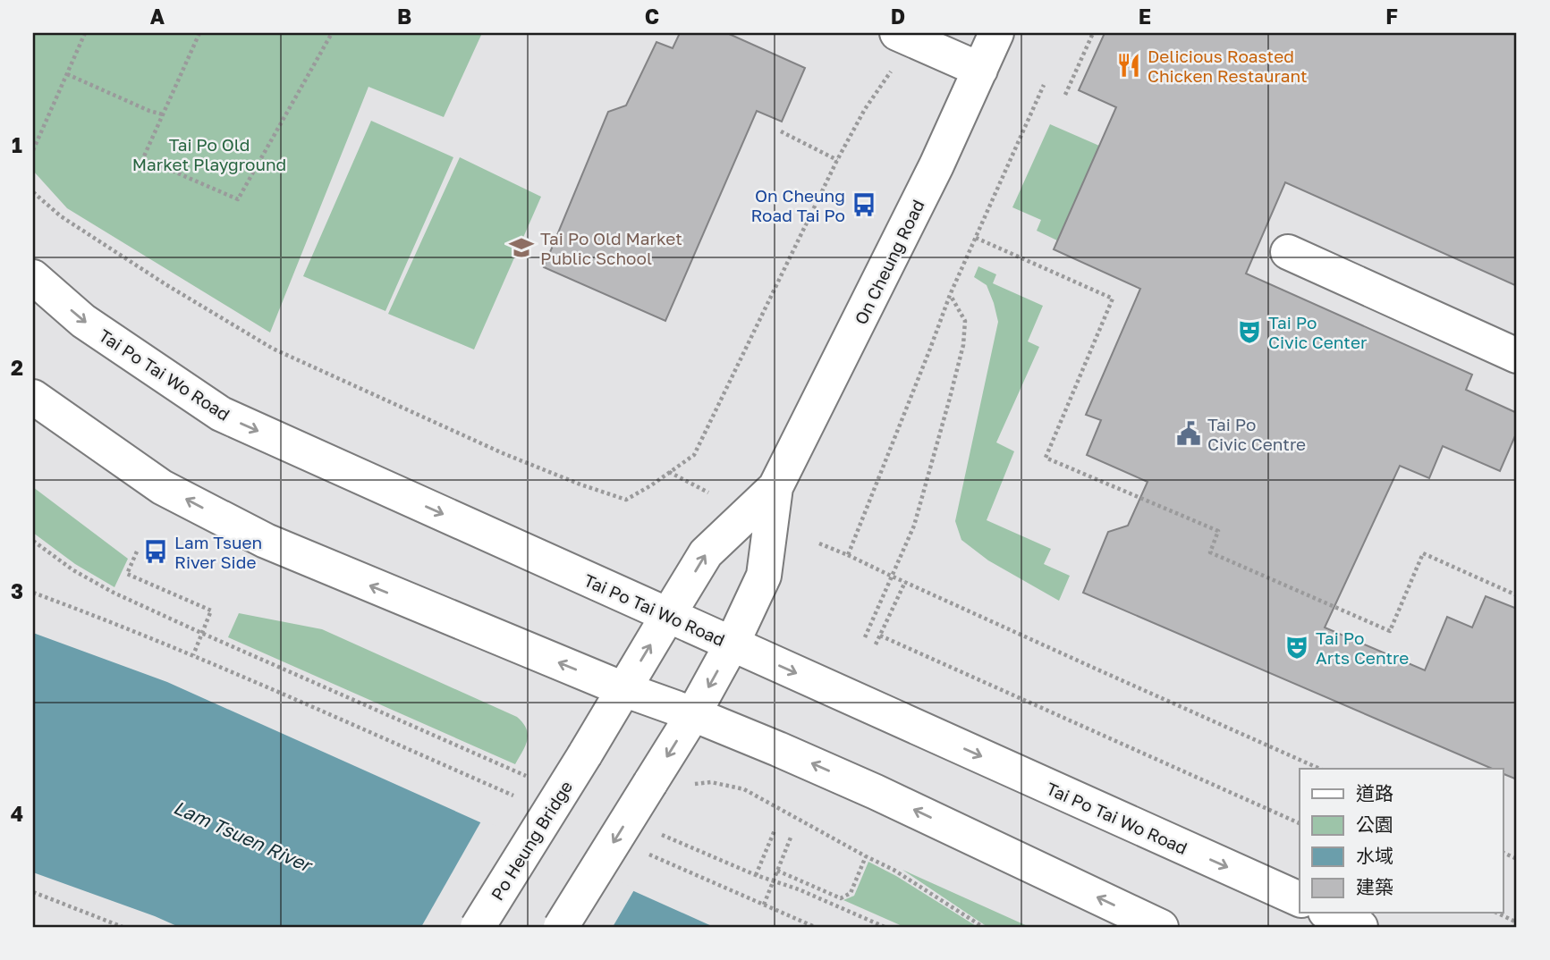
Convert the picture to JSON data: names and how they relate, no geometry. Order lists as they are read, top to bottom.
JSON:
{
  "streets": {
    "main road": ["On Cheung Road", "Tai Po Tai Wo Road", "Po Heung Bridge"]
  },
  "crossings": [
    ["On Cheung Road", "Tai Po Tai Wo Road"],
    ["On Cheung Road", "Po Heung Bridge"]
  ],
  "water": ["Lam Tsuen River"],
  "parks": ["Tai Po Old Market Playground"],
  "places": {
    "restaurant": ["Delicious Roasted Chicken Restaurant"],
    "bus stop": ["On Cheung Road Tai Po", "Lam Tsuen River Side"],
    "school or university": ["Tai Po Old Market Public School"],
    "theatre": ["Tai Po Civic Center", "Tai Po Arts Centre"],
    "public building": ["Tai Po Civic Centre"]
  },
  "legend": [
    "道路",
    "公園",
    "水域",
    "建築"
  ],
  "grid": {
    "columns": [
      "A",
      "B",
      "C",
      "D",
      "E",
      "F"
    ],
    "rows": [
      "1",
      "2",
      "3",
      "4"
    ]
  }
}
